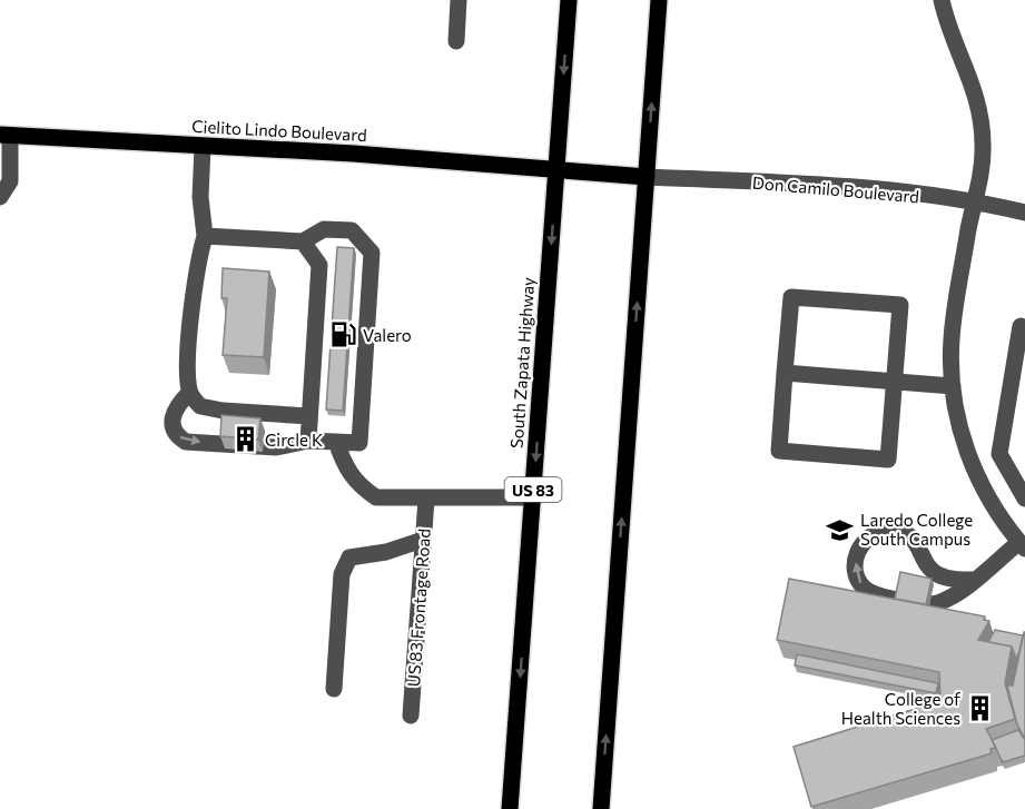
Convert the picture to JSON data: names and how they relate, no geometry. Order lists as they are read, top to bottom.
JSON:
{
  "streets": {
    "main road": ["Cielito Lindo Boulevard", "South Zapata Highway", "US 83"],
    "street": ["Don Camilo Boulevard", "US 83 Frontage Road"]
  },
  "crossings": [
    ["Cielito Lindo Boulevard", "Don Camilo Boulevard"],
    ["Cielito Lindo Boulevard", "South Zapata Highway"]
  ],
  "places": {
    "fuel station": ["Valero"],
    "building": ["Circle K", "College of Health Sciences"],
    "school or university": ["Laredo College South Campus"]
  }
}
